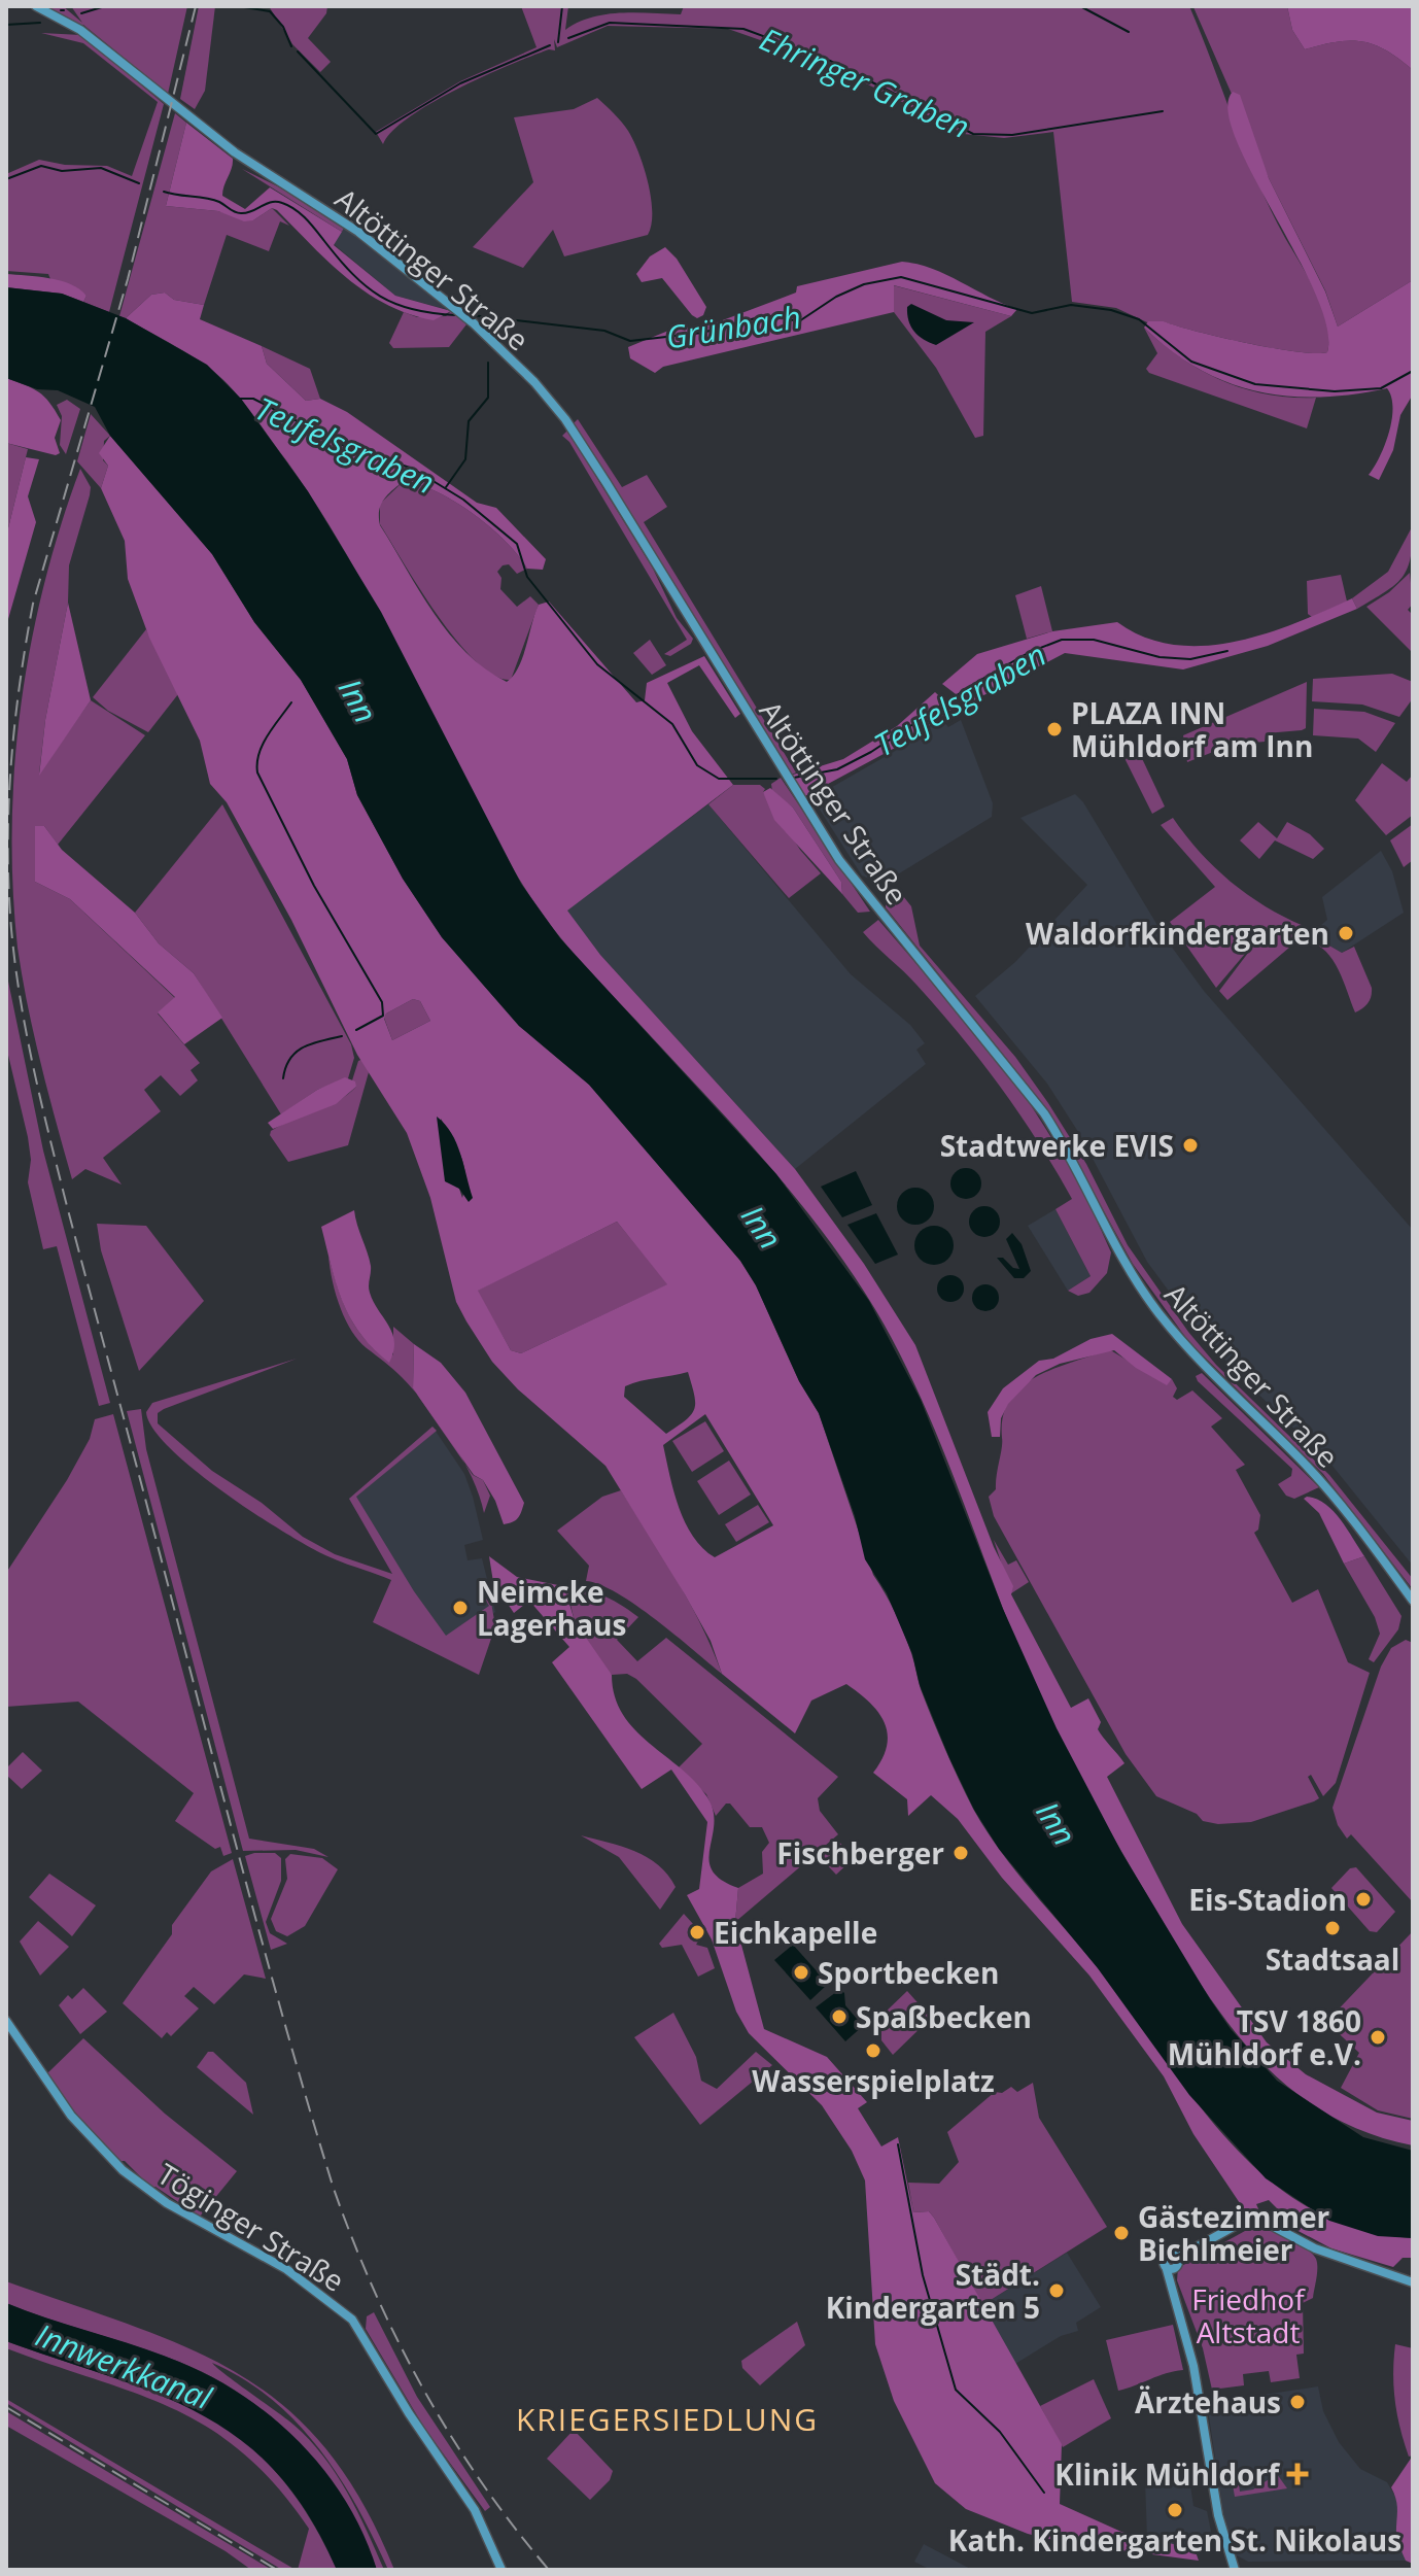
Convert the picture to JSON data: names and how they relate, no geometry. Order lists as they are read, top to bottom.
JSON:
{
  "streets": {
    "main road": ["Altöttinger Straße", "Töginger Straße"]
  },
  "districts": ["KRIEGERSIEDLUNG"],
  "water": [
    "Ehringer Graben",
    "Grünbach",
    "Teufelsgraben",
    "Inn",
    "Innwerkkanal"
  ],
  "parks": ["Friedhof Altstadt"],
  "places": {
    "other": [
      "PLAZA INN Mühldorf am Inn",
      "Waldorfkindergarten",
      "Stadtwerke EVIS",
      "Neimcke Lagerhaus",
      "Fischberger",
      "Eis-Stadion",
      "Stadtsaal",
      "Eichkapelle",
      "Sportbecken",
      "Spaßbecken",
      "TSV 1860 Mühldorf e.V.",
      "Wasserspielplatz",
      "Gästezimmer Bichlmeier",
      "Städt. Kindergarten 5",
      "Ärztehaus",
      "Kath. Kindergarten St. Nikolaus"
    ],
    "health": ["Klinik Mühldorf"]
  }
}
